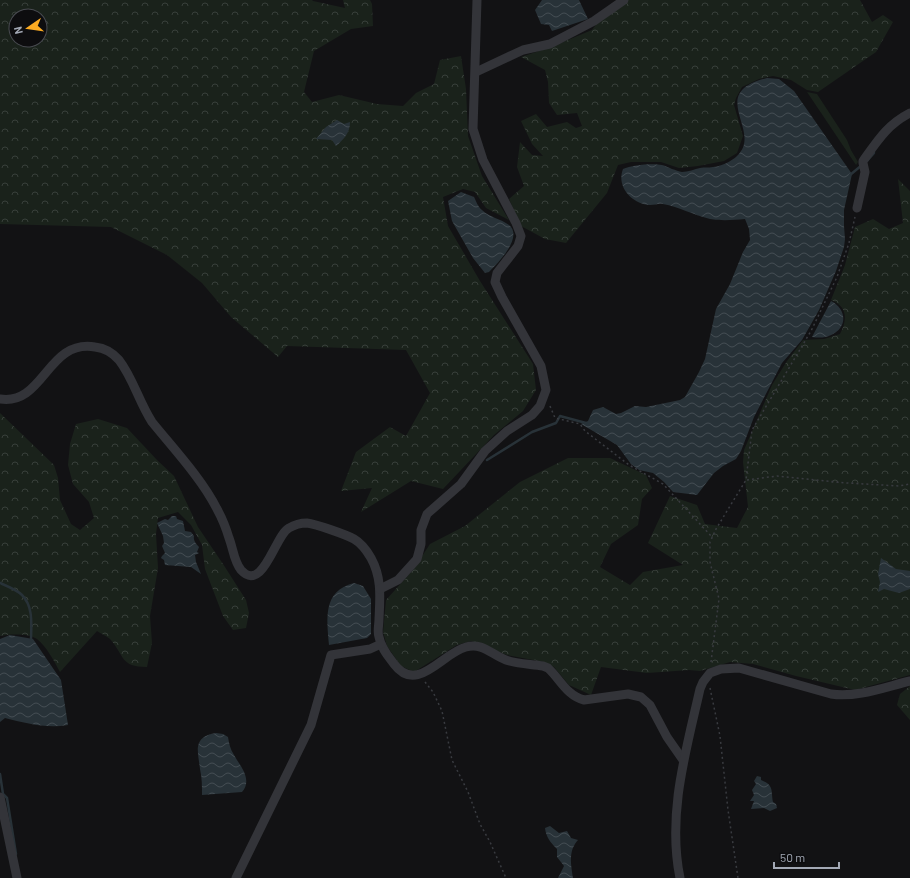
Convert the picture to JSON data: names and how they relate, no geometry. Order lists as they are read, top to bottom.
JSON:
{
  "scale_bar": "50 m",
  "north": "left"
}
